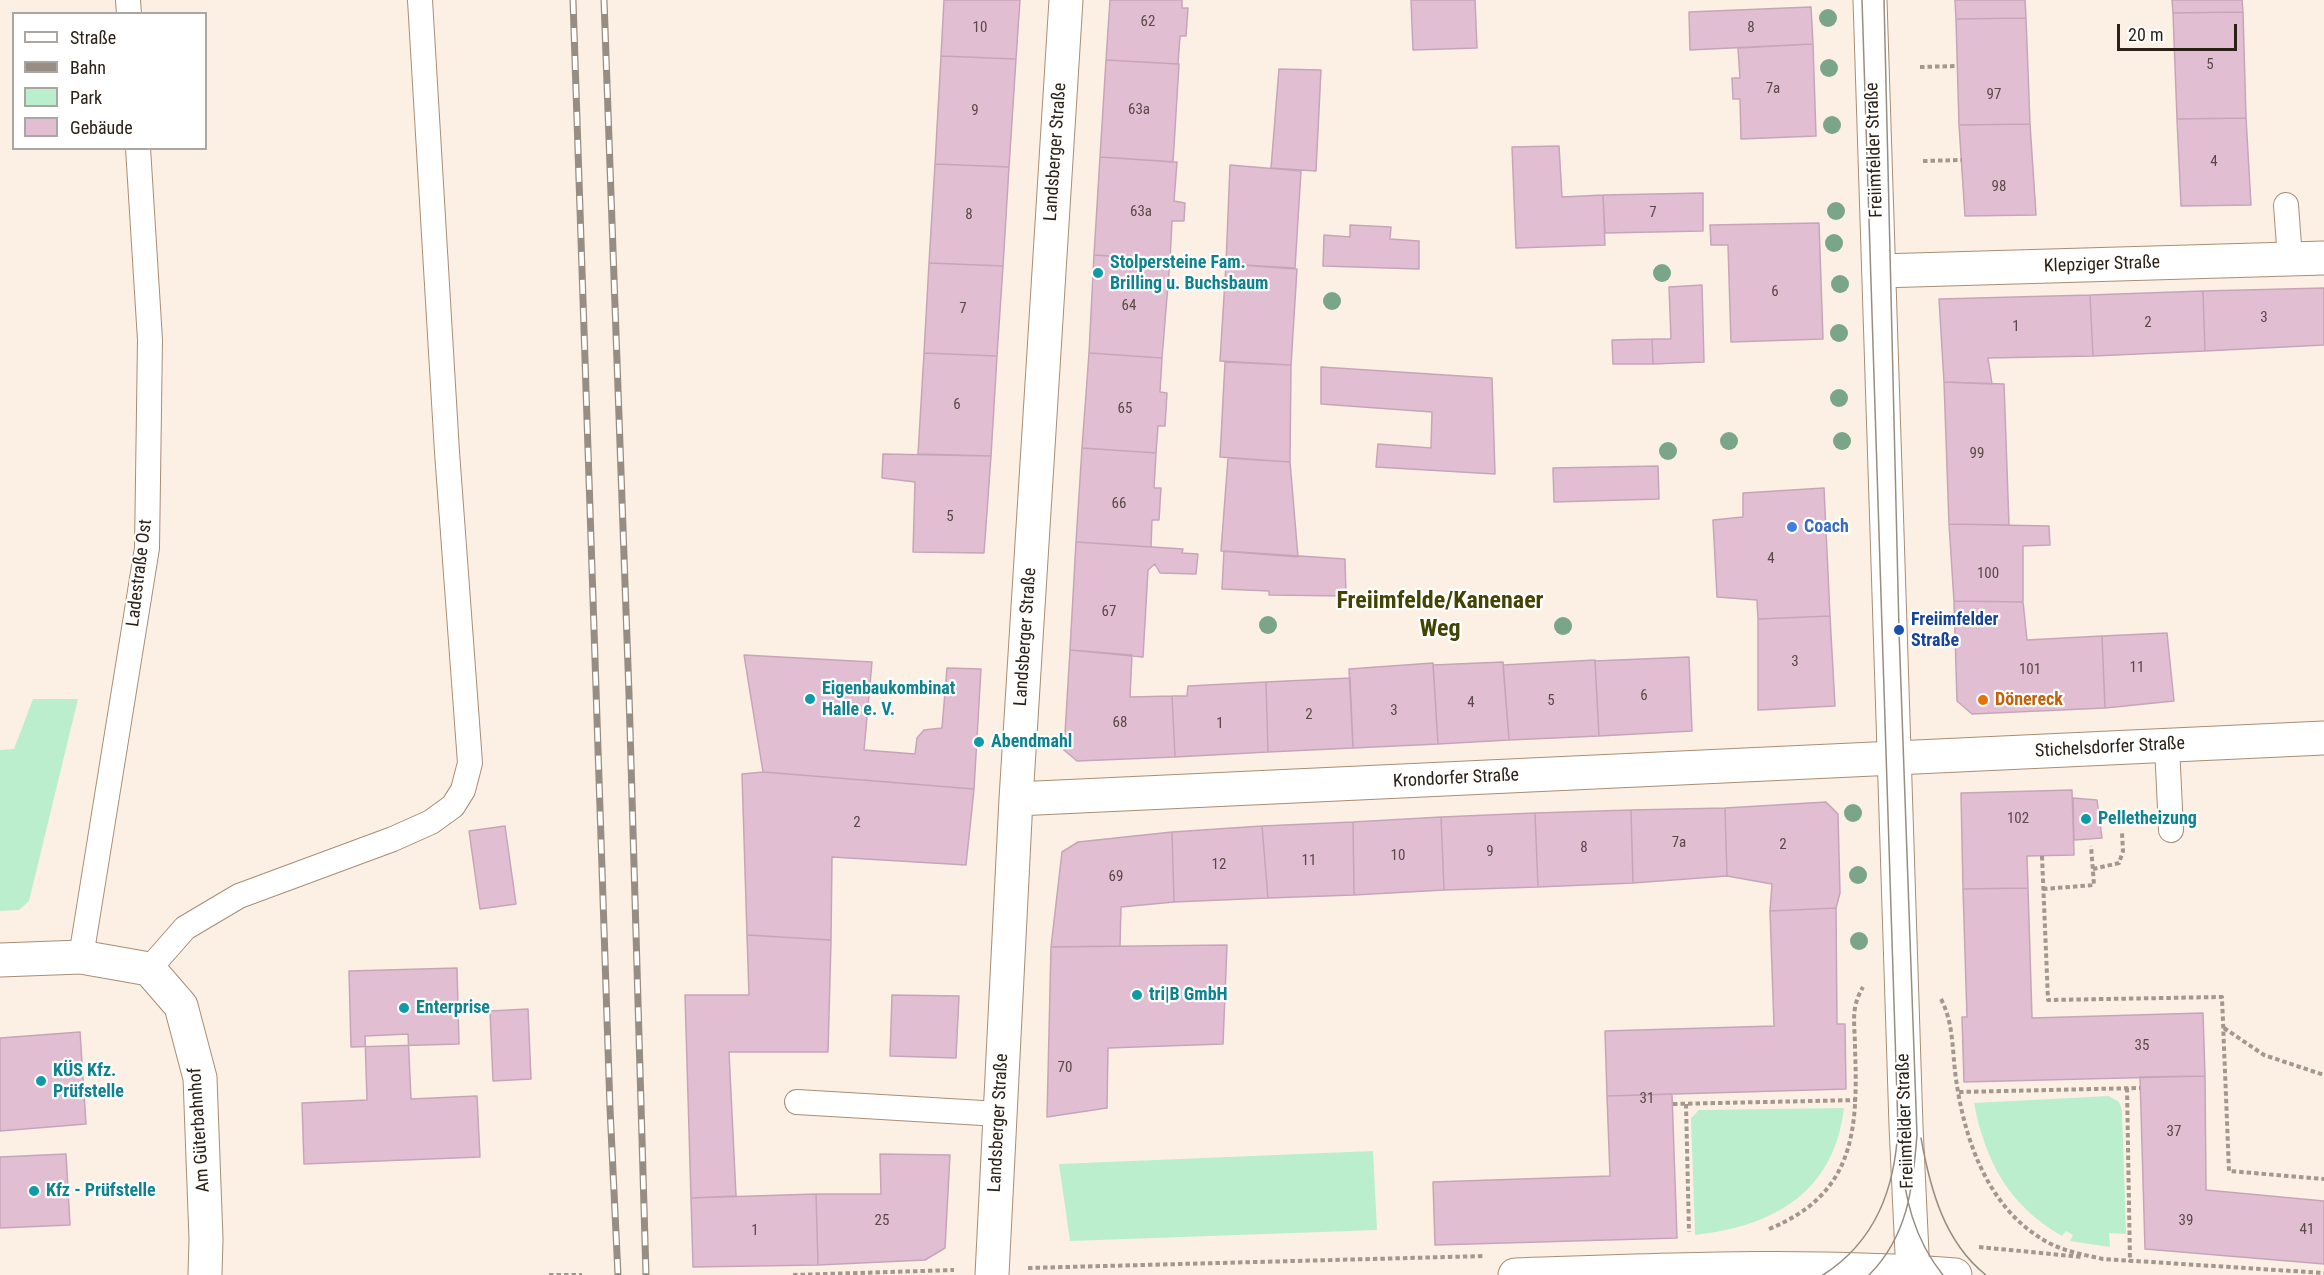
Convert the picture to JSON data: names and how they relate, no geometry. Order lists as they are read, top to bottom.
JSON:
{
  "streets": {
    "street": [
      "Freiimfelder Straße",
      "Landsberger Straße",
      "Klepziger Straße",
      "Stichelsdorfer Straße",
      "Krondorfer Straße",
      "Am Güterbahnhof"
    ],
    "lane": ["Ladestraße Ost"]
  },
  "crossings": [
    ["Freiimfelder Straße", "Klepziger Straße"],
    ["Freiimfelder Straße", "Stichelsdorfer Straße"],
    ["Freiimfelder Straße", "Krondorfer Straße"],
    ["Landsberger Straße", "Krondorfer Straße"],
    ["Stichelsdorfer Straße", "Krondorfer Straße"]
  ],
  "districts": ["Freiimfelde/Kanenaer Weg"],
  "places": [
    "Stolpersteine Fam. Brilling u. Buchsbaum",
    "Coach",
    "Freiimfelder Straße",
    "Eigenbaukombinat Halle e. V.",
    "Dönereck",
    "Abendmahl",
    "Pelletheizung",
    "tri|B GmbH",
    "Enterprise",
    "KÜS Kfz. Prüfstelle",
    "Kfz - Prüfstelle"
  ],
  "house_numbers": [
    "62",
    "10",
    "8",
    "5",
    "7a",
    "97",
    "63a",
    "9",
    "4",
    "98",
    "63a",
    "7",
    "8",
    "6",
    "64",
    "7",
    "3",
    "2",
    "1",
    "6",
    "65",
    "99",
    "66",
    "5",
    "4",
    "100",
    "67",
    "3",
    "11",
    "101",
    "6",
    "5",
    "4",
    "3",
    "2",
    "68",
    "1",
    "102",
    "2",
    "7a",
    "2",
    "8",
    "9",
    "10",
    "11",
    "12",
    "69",
    "35",
    "70",
    "31",
    "37",
    "25",
    "39",
    "41",
    "1"
  ],
  "legend": [
    "Straße",
    "Bahn",
    "Park",
    "Gebäude"
  ],
  "scale_bar": "20 m"
}
